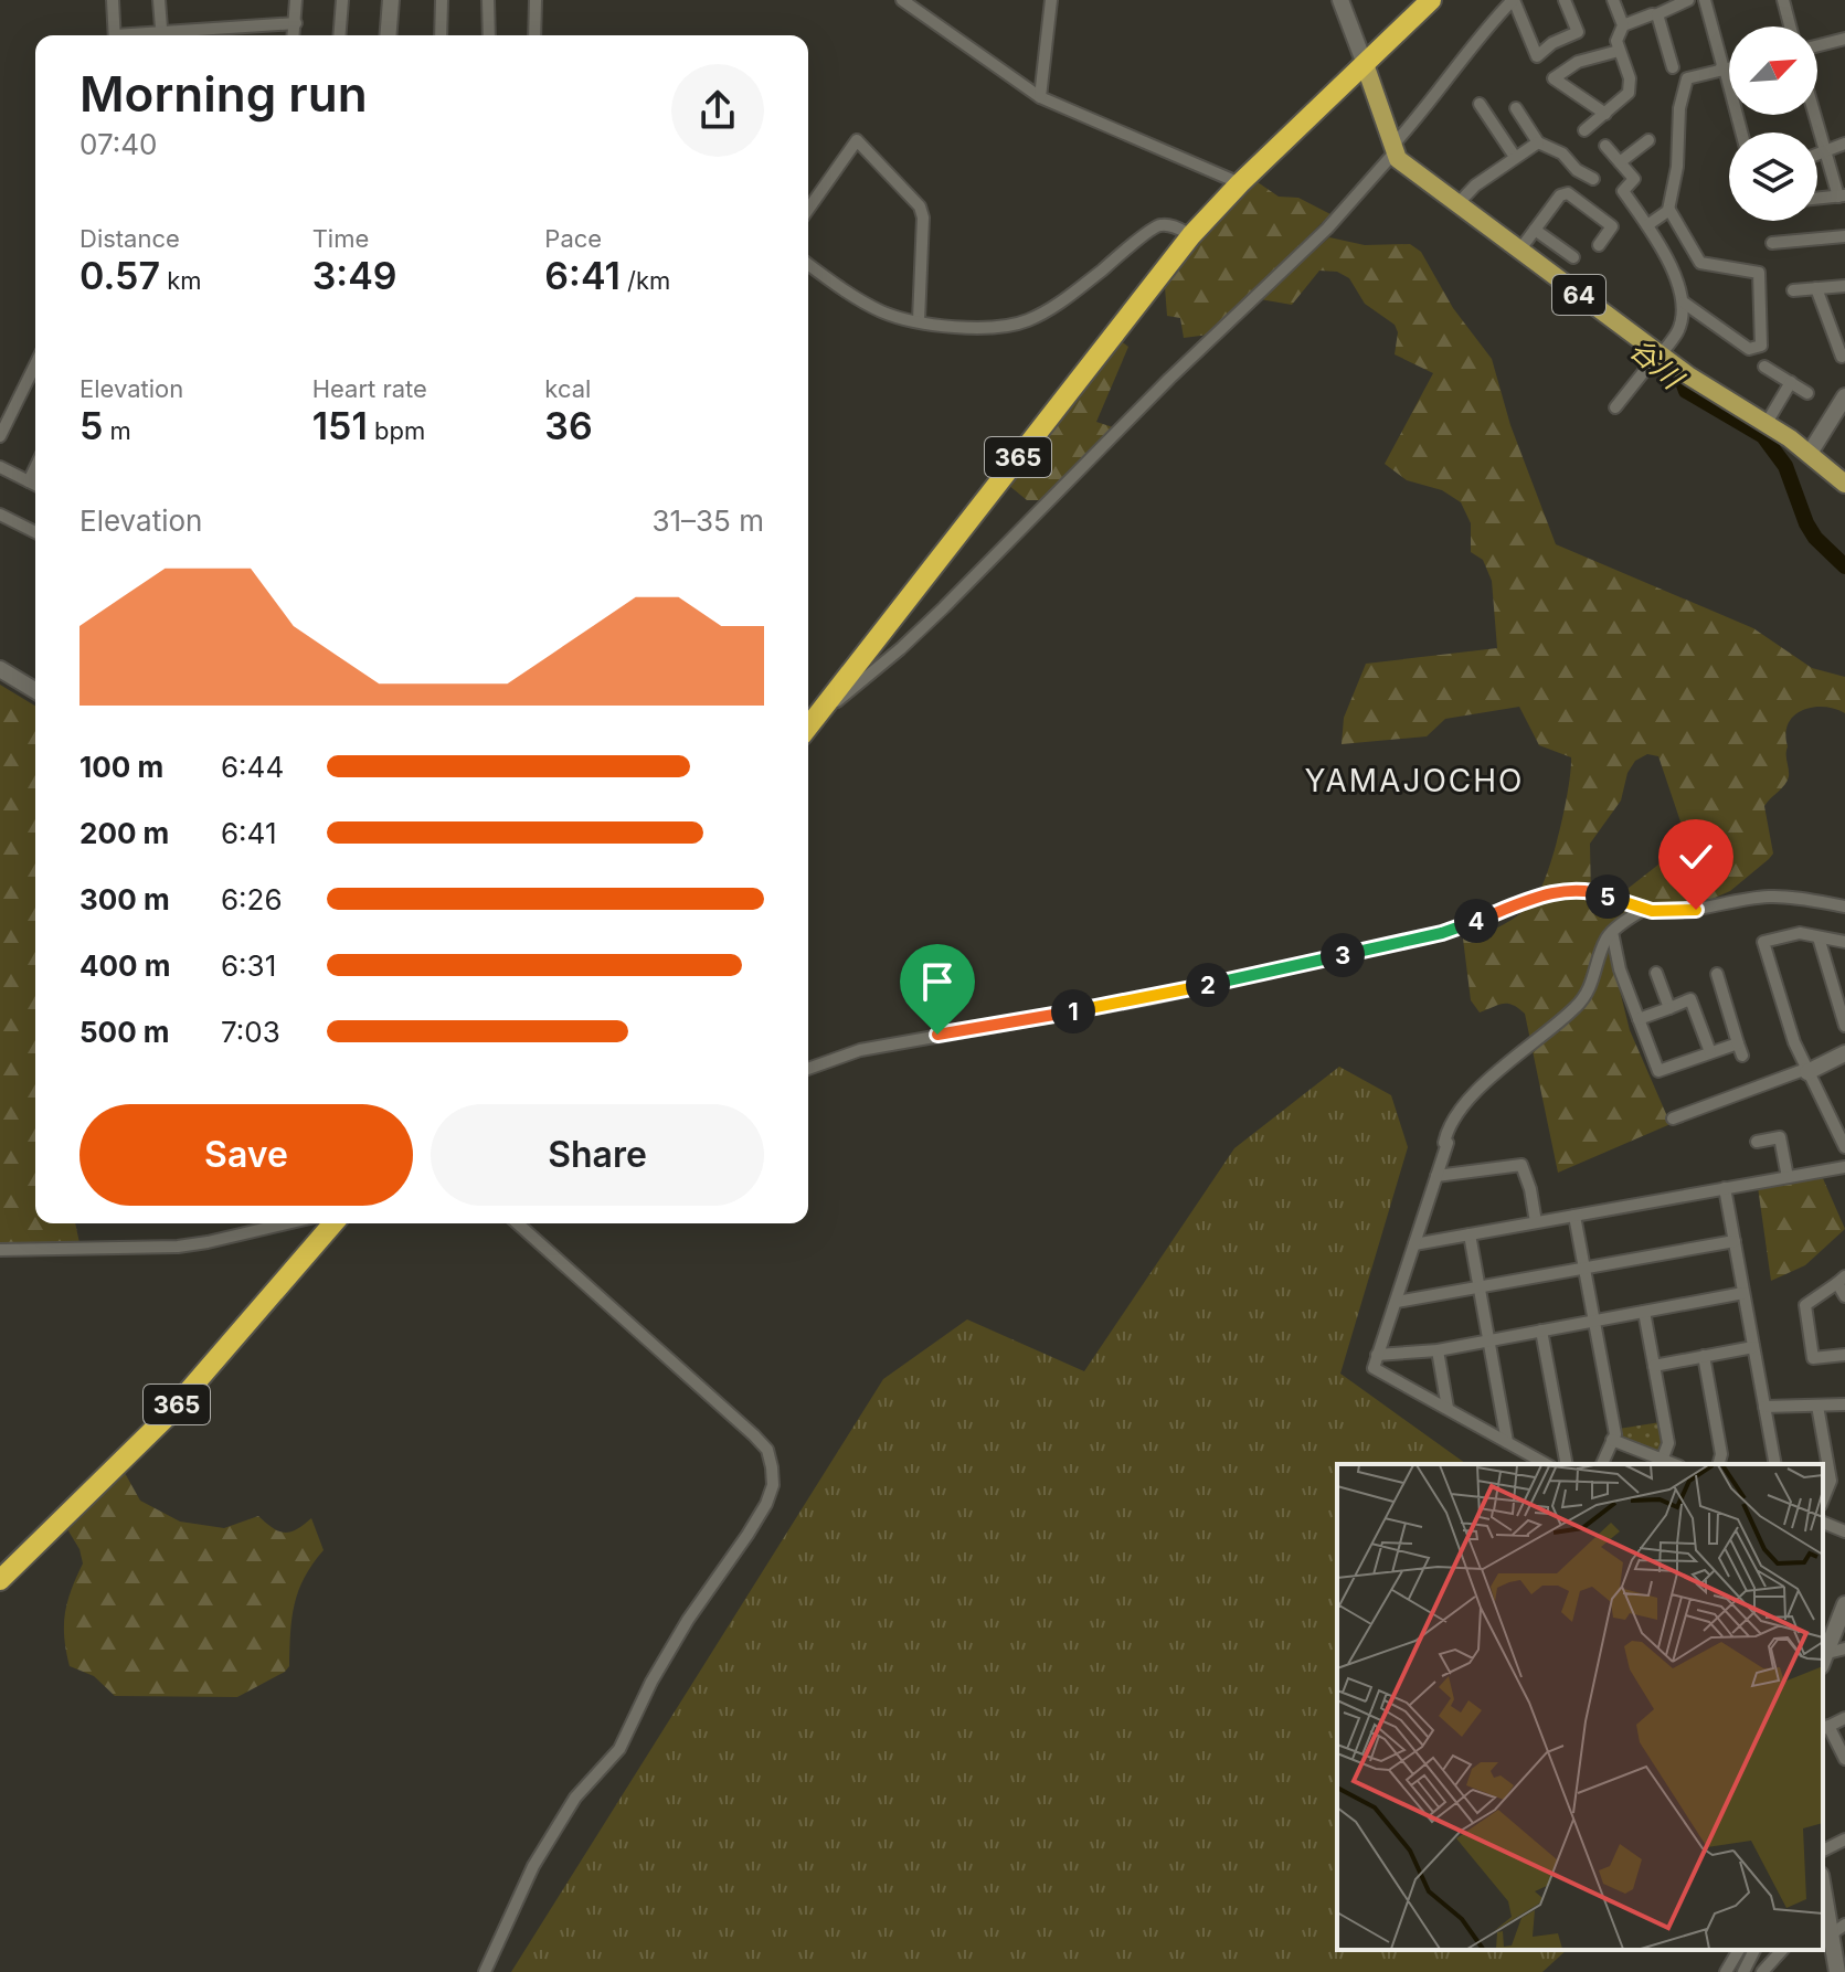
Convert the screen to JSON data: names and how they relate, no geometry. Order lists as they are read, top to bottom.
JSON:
{
  "streets": {
    "highway": ["365"],
    "main road": ["64"]
  },
  "crossings": [
    ["64", "365"]
  ],
  "districts": ["YAMAJOCHO"],
  "water": ["谷川"],
  "north": "top right",
  "page": {
    "heading": ["Morning run", "07:40"],
    "stats": [
      ["Distance", "0.57 km"],
      ["Time", "3:49"],
      ["Pace", "6:41 /km"],
      ["Elevation", "5 m"],
      ["Heart rate", "151 bpm"],
      ["kcal", "36"]
    ],
    "chart": ["Elevation", "31–35 m"],
    "list": [
      {
        "name": "100 m",
        "note": "6:44"
      },
      {
        "name": "200 m",
        "note": "6:41"
      },
      {
        "name": "300 m",
        "note": "6:26"
      },
      {
        "name": "400 m",
        "note": "6:31"
      },
      {
        "name": "500 m",
        "note": "7:03"
      }
    ],
    "pins": [
      "5",
      "4",
      "3",
      "2",
      "1"
    ],
    "buttons": ["Save", "Share"]
  }
}
